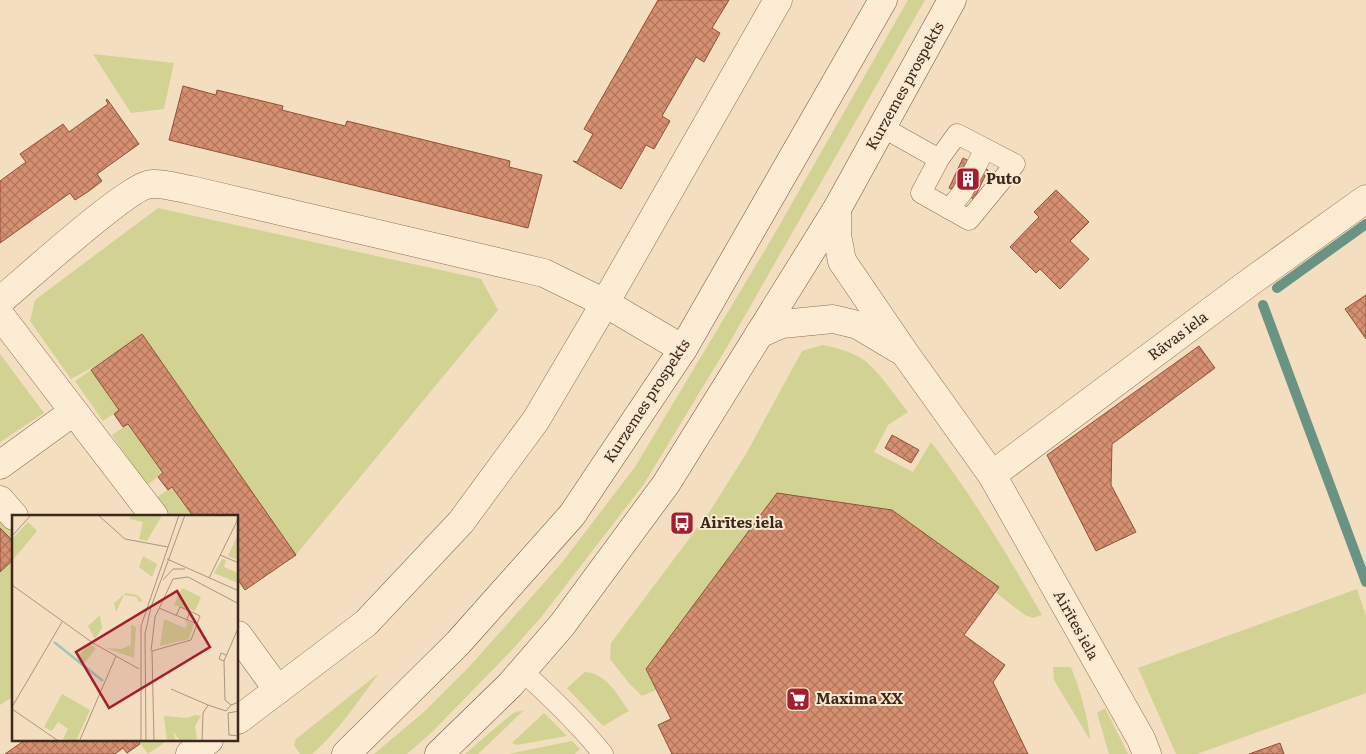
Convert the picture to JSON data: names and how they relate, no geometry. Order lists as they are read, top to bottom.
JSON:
{
  "streets": {
    "street": ["Kurzemes prospekts", "Rāvas iela", "Airītes iela"]
  },
  "crossings": [
    ["Kurzemes prospekts", "Airītes iela"],
    ["Rāvas iela", "Airītes iela"]
  ],
  "places": {
    "building": ["Puto"],
    "bus stop": ["Airītes iela"],
    "supermarket": ["Maxima XX"]
  }
}
